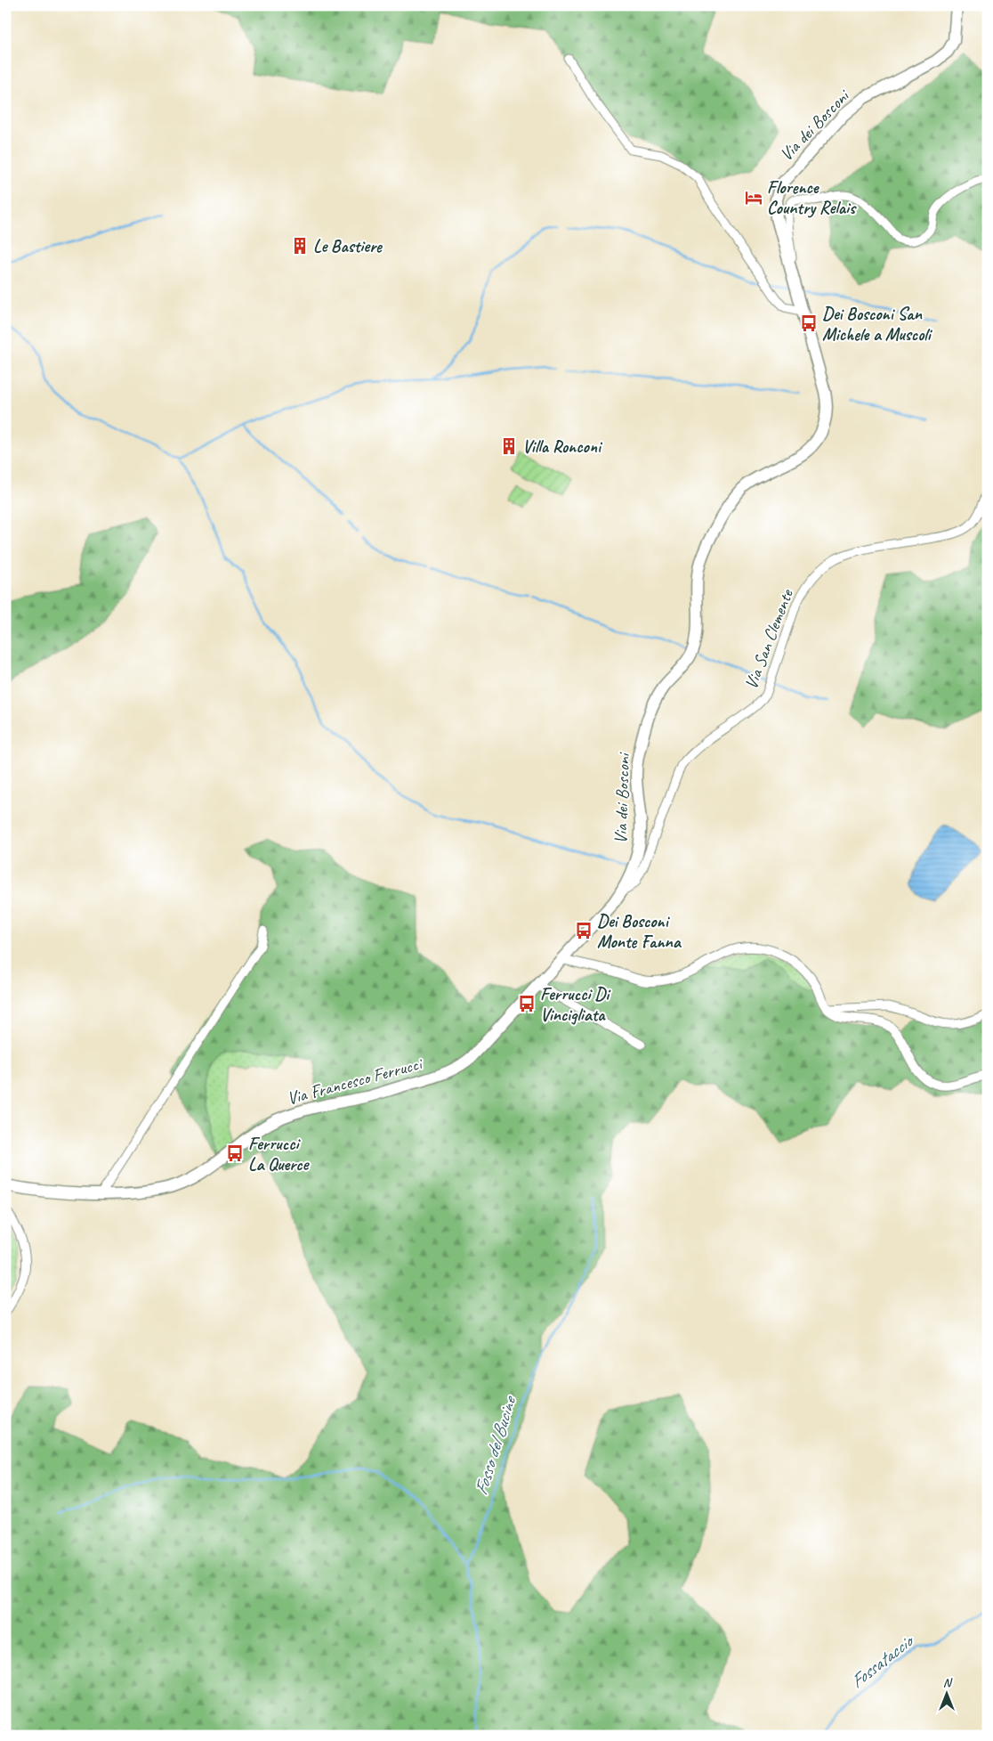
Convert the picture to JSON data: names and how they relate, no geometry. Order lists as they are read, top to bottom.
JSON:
{
  "streets": {
    "main road": ["Via dei Bosconi", "Via Francesco Ferrucci"],
    "street": ["Via San Clemente"]
  },
  "crossings": [
    ["Via dei Bosconi", "Via San Clemente"],
    ["Via dei Bosconi", "Via Francesco Ferrucci"]
  ],
  "water": ["Fosso del Bucine", "Fossataccio"],
  "places": {
    "hotel": ["Florence Country Relais"],
    "building": ["Le Bastiere", "Villa Ronconi"],
    "bus stop": [
      "Dei Bosconi San Michele a Muscoli",
      "Dei Bosconi Monte Fanna",
      "Ferrucci Di Vincigliata",
      "Ferrucci La Querce"
    ]
  },
  "north": "top"
}
